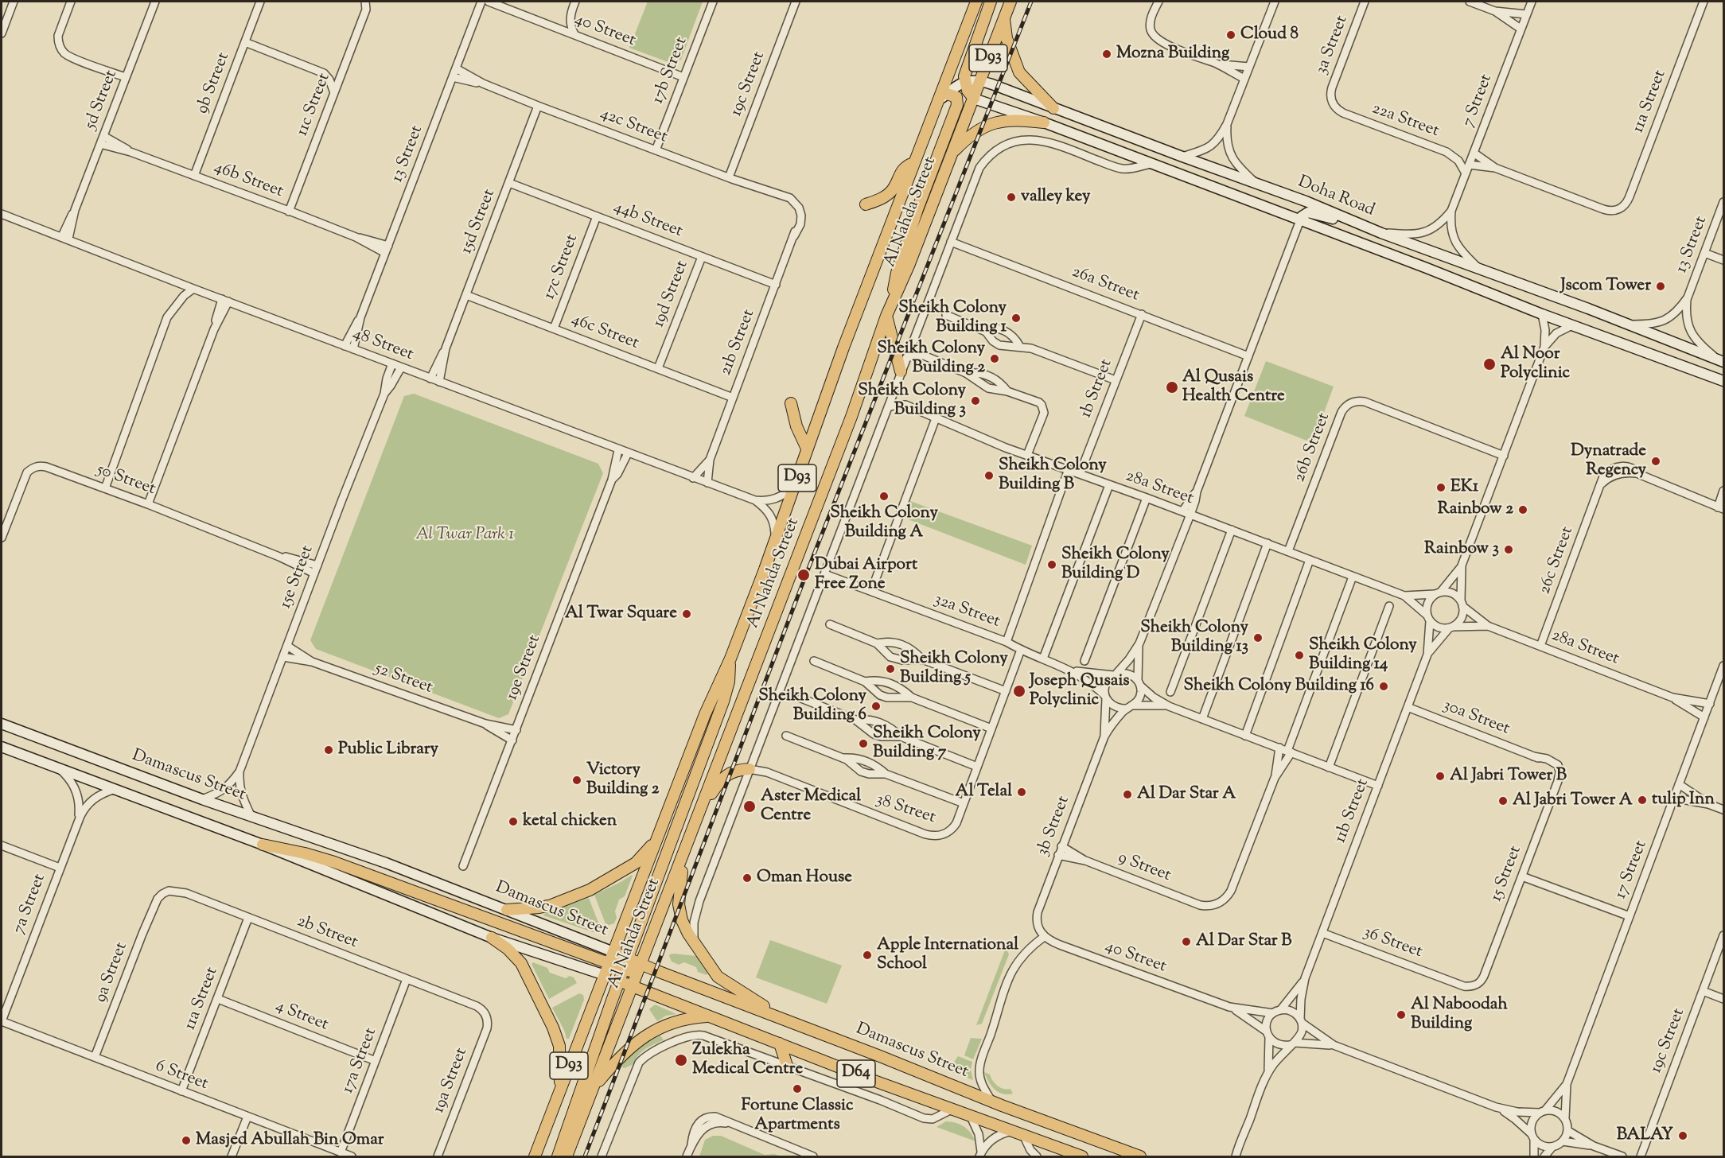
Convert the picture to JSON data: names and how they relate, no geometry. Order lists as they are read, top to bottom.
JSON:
{
  "streets": {
    "main road": [
      "D93",
      "Doha Road",
      "Al Nahda Street",
      "Damascus Street",
      "D64"
    ],
    "street": [
      "40 Street",
      "3a Street",
      "17b Street",
      "9b Street",
      "19c Street",
      "5d Street",
      "7 Street",
      "11a Street",
      "11c Street",
      "22a Street",
      "42c Street",
      "13 Street",
      "46b Street",
      "44b Street",
      "15d Street",
      "17c Street",
      "26a Street",
      "19d Street",
      "46c Street",
      "21b Street",
      "48 Street",
      "1b Street",
      "26b Street",
      "50 Street",
      "28a Street",
      "26c Street",
      "15e Street",
      "32a Street",
      "19e Street",
      "52 Street",
      "30a Street",
      "38 Street",
      "11b Street",
      "3b Street",
      "9 Street",
      "17 Street",
      "15 Street",
      "7a Street",
      "2b Street",
      "36 Street",
      "9a Street",
      "4 Street",
      "17a Street",
      "6 Street",
      "19a Street"
    ]
  },
  "crossings": [
    ["40 Street", "17b Street"],
    ["40 Street", "11b Street"],
    ["40 Street", "3b Street"],
    ["3a Street", "22a Street"],
    ["17b Street", "42c Street"],
    ["9b Street", "46b Street"],
    ["19c Street", "42c Street"],
    ["5d Street", "46b Street"],
    ["5d Street", "48 Street"],
    ["7 Street", "22a Street"],
    ["7 Street", "Doha Road"],
    ["11a Street", "2b Street"],
    ["11a Street", "4 Street"],
    ["11a Street", "6 Street"],
    ["11c Street", "46b Street"],
    ["42c Street", "13 Street"],
    ["42c Street", "15d Street"],
    ["42c Street", "21b Street"],
    ["13 Street", "46b Street"],
    ["13 Street", "Doha Road"],
    ["13 Street", "48 Street"],
    ["Doha Road", "Al Nahda Street"],
    ["Al Nahda Street", "48 Street"],
    ["Al Nahda Street", "Damascus Street"],
    ["Al Nahda Street", "D64"],
    ["44b Street", "15d Street"],
    ["44b Street", "17c Street"],
    ["44b Street", "19d Street"],
    ["44b Street", "21b Street"],
    ["15d Street", "46c Street"],
    ["15d Street", "48 Street"],
    ["17c Street", "46c Street"],
    ["26a Street", "1b Street"],
    ["19d Street", "46c Street"],
    ["46c Street", "21b Street"],
    ["21b Street", "48 Street"],
    ["48 Street", "15e Street"],
    ["48 Street", "19e Street"],
    ["1b Street", "28a Street"],
    ["26b Street", "28a Street"],
    ["50 Street", "15e Street"],
    ["28a Street", "26c Street"],
    ["28a Street", "11b Street"],
    ["28a Street", "9 Street"],
    ["28a Street", "17 Street"],
    ["15e Street", "52 Street"],
    ["15e Street", "Damascus Street"],
    ["32a Street", "38 Street"],
    ["32a Street", "3b Street"],
    ["19e Street", "52 Street"],
    ["30a Street", "11b Street"],
    ["30a Street", "15 Street"],
    ["11b Street", "36 Street"],
    ["3b Street", "9 Street"],
    ["15 Street", "36 Street"],
    ["7a Street", "D64"],
    ["7a Street", "6 Street"],
    ["2b Street", "9a Street"],
    ["2b Street", "17a Street"],
    ["2b Street", "19a Street"],
    ["9a Street", "6 Street"],
    ["4 Street", "17a Street"],
    ["17a Street", "6 Street"]
  ],
  "parks": ["Al Twar Park 1"],
  "places": [
    "Cloud 8",
    "Mozna Building",
    "valley key",
    "Jscom Tower",
    "Sheikh Colony Building 1",
    "Sheikh Colony Building 2",
    "Al Noor Polyclinic",
    "Al Qusais Health Centre",
    "Sheikh Colony Building 3",
    "Dynatrade Regency",
    "Sheikh Colony Building B",
    "EK1",
    "Sheikh Colony Building A",
    "Rainbow 2",
    "Rainbow 3",
    "Sheikh Colony Building D",
    "Dubai Airport Free Zone",
    "Al Twar Square",
    "Sheikh Colony Building 13",
    "Sheikh Colony Building 14",
    "Sheikh Colony Building 5",
    "Sheikh Colony Building 16",
    "Joseph Qusais Polyclinic",
    "Sheikh Colony Building 6",
    "Sheikh Colony Building 7",
    "Public Library",
    "Al Jabri Tower B",
    "Victory Building 2",
    "Al Telal",
    "Al Dar Star A",
    "tulip Inn",
    "Al Jabri Tower A",
    "Aster Medical Centre",
    "ketal chicken",
    "Oman House",
    "Al Dar Star B",
    "Apple International School",
    "Al Naboodah Building",
    "Zulekha Medical Centre",
    "Fortune Classic Apartments",
    "BALAY",
    "Masjed Abullah Bin Omar"
  ]
}
